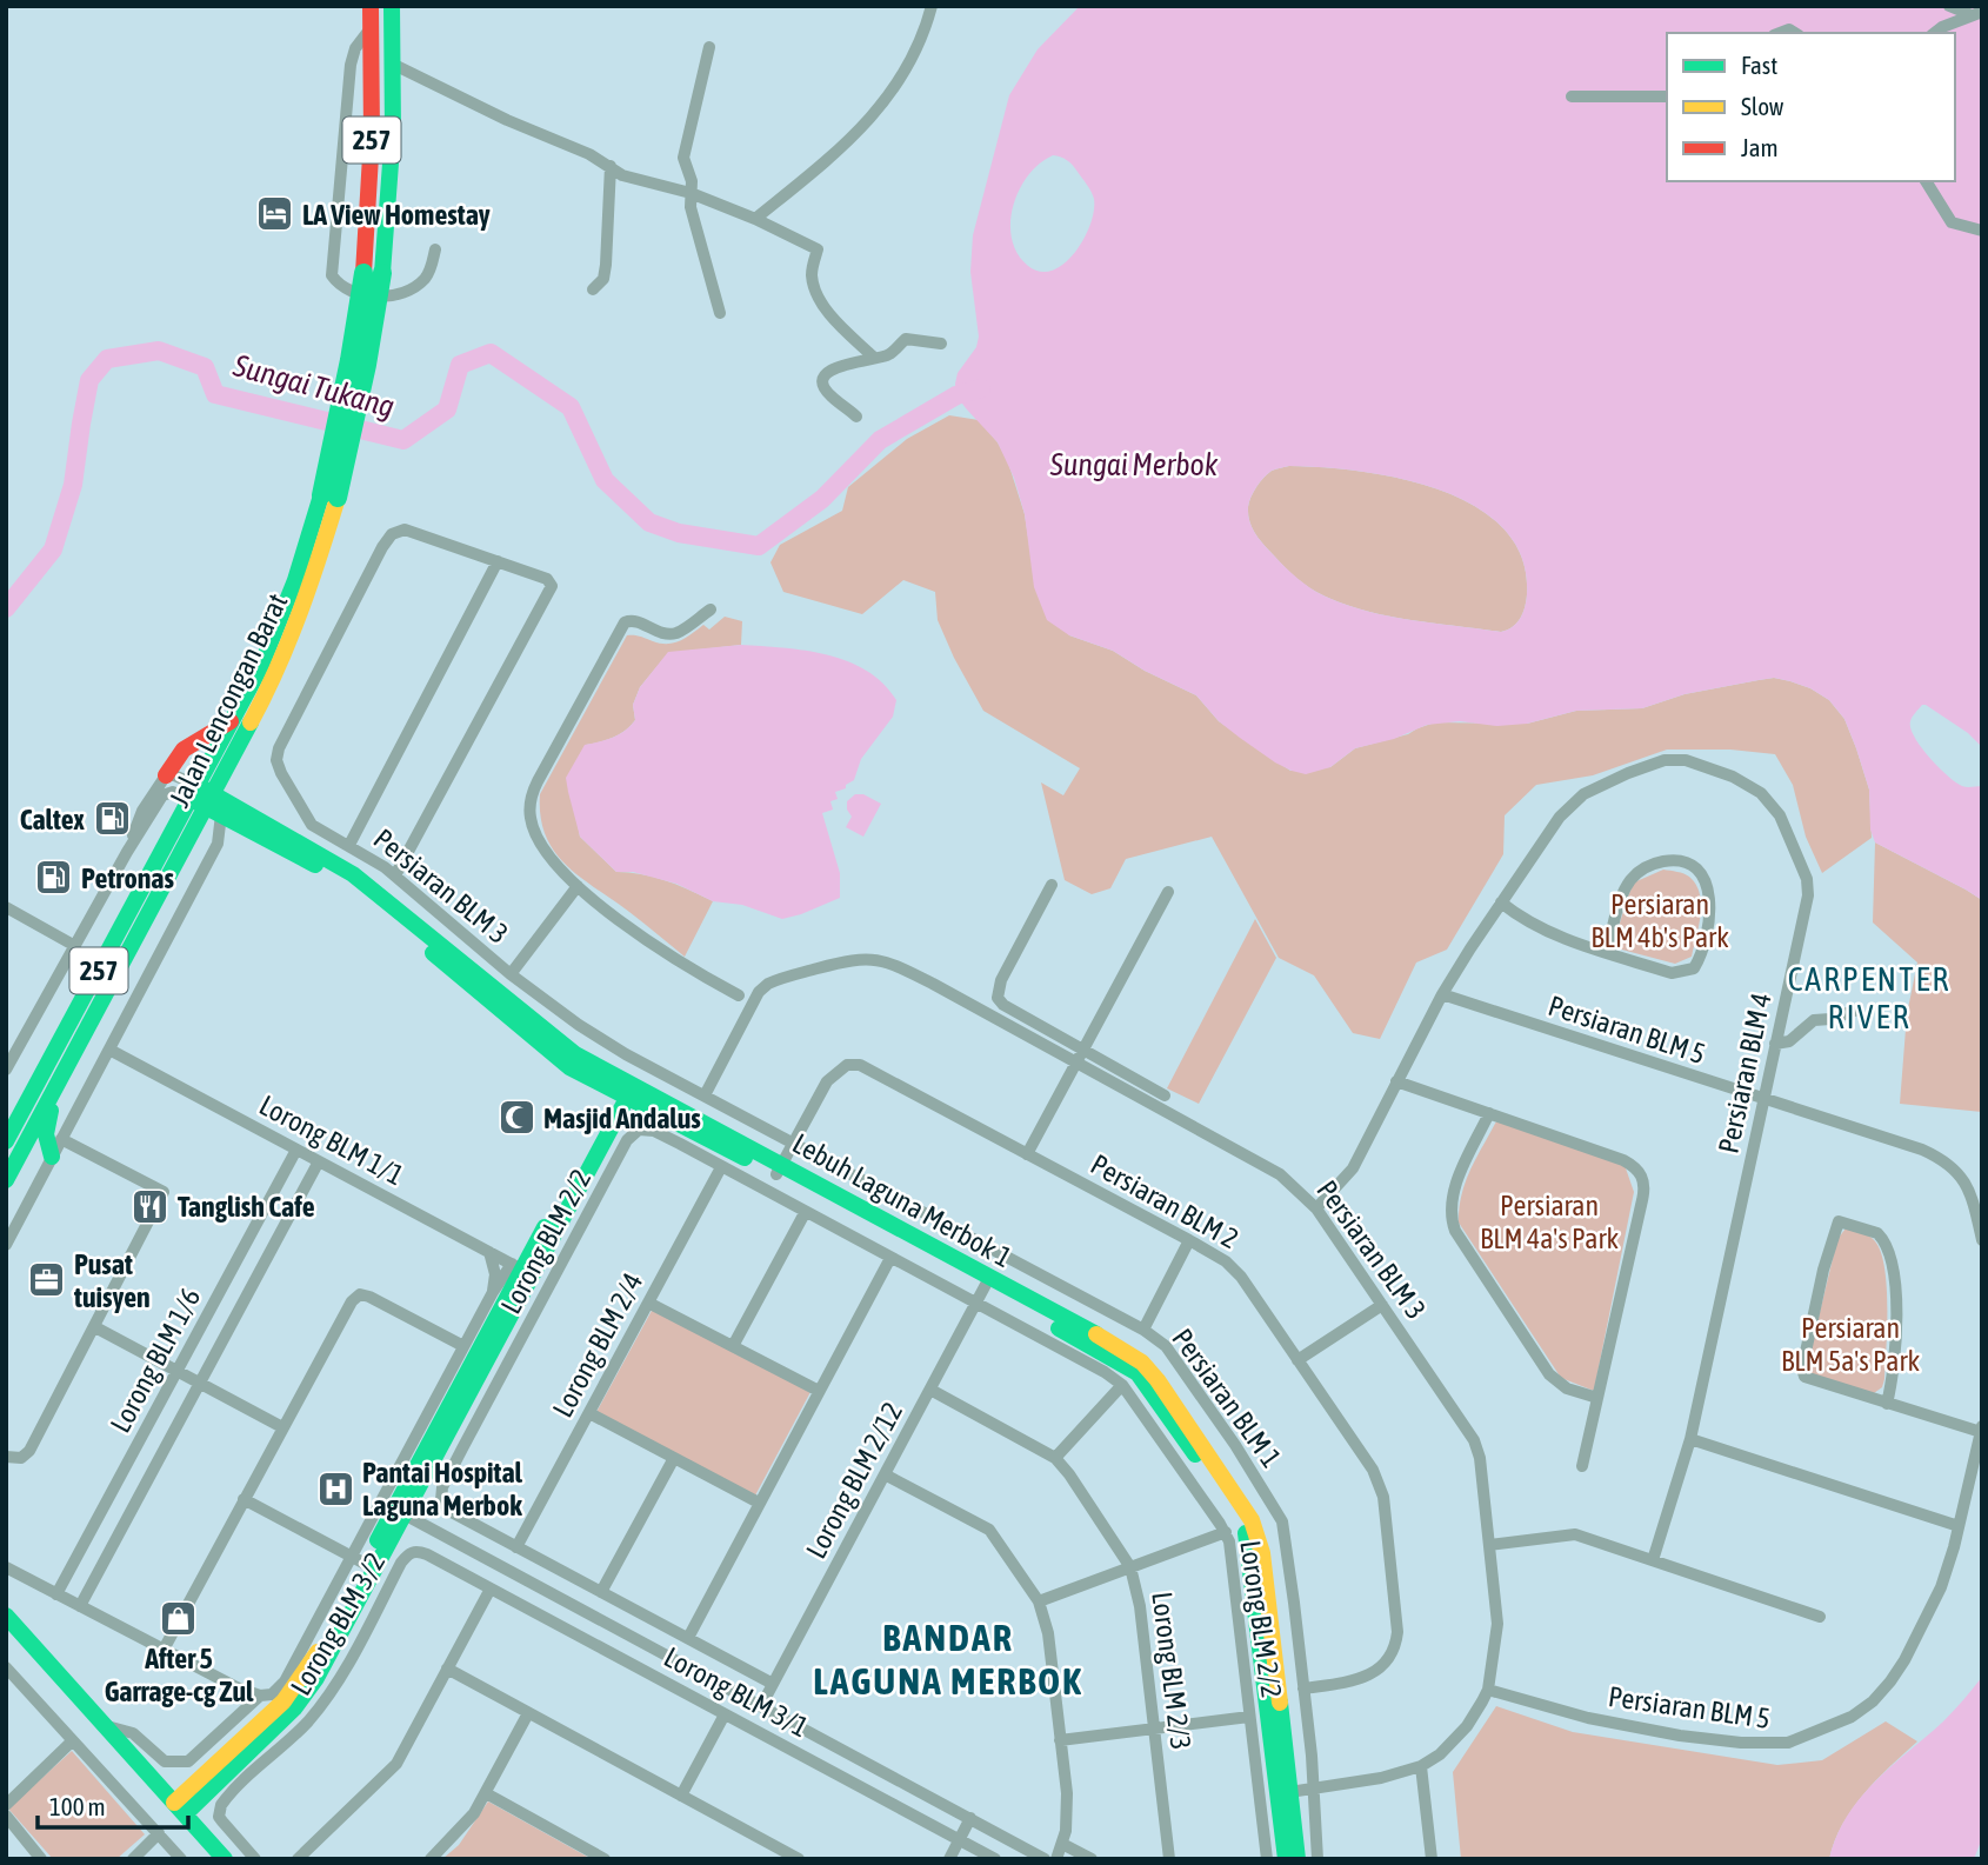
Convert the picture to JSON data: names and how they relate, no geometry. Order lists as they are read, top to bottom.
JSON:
{
  "streets": {
    "main road": ["257", "Jalan Lencongan Barat", "Lebuh Laguna Merbok 1"],
    "street": [
      "Persiaran BLM 3",
      "Persiaran BLM 5",
      "Persiaran BLM 4",
      "Lorong BLM 1/1",
      "Persiaran BLM 2",
      "Lorong BLM 2/2",
      "Lorong BLM 2/4",
      "Lorong BLM 1/6",
      "Persiaran BLM 1",
      "Lorong BLM 2/12",
      "Lorong BLM 3/2",
      "Lorong BLM 2/3",
      "Lorong BLM 3/1"
    ]
  },
  "crossings": [
    ["Jalan Lencongan Barat", "Lebuh Laguna Merbok 1"],
    ["Persiaran BLM 3", "Persiaran BLM 5"],
    ["Persiaran BLM 3", "Persiaran BLM 4"],
    ["Persiaran BLM 3", "Lebuh Laguna Merbok 1"],
    ["Persiaran BLM 3", "Persiaran BLM 2"],
    ["Persiaran BLM 3", "Persiaran BLM 1"],
    ["Persiaran BLM 5", "Persiaran BLM 4"],
    ["Lorong BLM 1/1", "Lorong BLM 1/6"],
    ["Lebuh Laguna Merbok 1", "Persiaran BLM 2"],
    ["Lebuh Laguna Merbok 1", "Lorong BLM 2/2"],
    ["Lebuh Laguna Merbok 1", "Lorong BLM 2/12"],
    ["Persiaran BLM 2", "Persiaran BLM 1"],
    ["Lorong BLM 2/2", "Lorong BLM 2/4"],
    ["Lorong BLM 2/2", "Lorong BLM 2/12"],
    ["Lorong BLM 2/12", "Lorong BLM 2/3"],
    ["Lorong BLM 3/2", "Lorong BLM 3/1"]
  ],
  "districts": ["CARPENTER RIVER", "BANDAR LAGUNA MERBOK"],
  "water": ["Sungai Tukang", "Sungai Merbok"],
  "parks": ["Persiaran BLM 4b's Park", "Persiaran BLM 4a's Park", "Persiaran BLM 5a's Park"],
  "places": {
    "hotel": ["LA View Homestay"],
    "fuel station": ["Caltex", "Petronas"],
    "mosque": ["Masjid Andalus"],
    "restaurant": ["Tanglish Cafe"],
    "office": ["Pusat tuisyen"],
    "hospital": ["Pantai Hospital Laguna Merbok"],
    "shop": ["After 5 Garrage-cg Zul"]
  },
  "legend": ["Fast", "Slow", "Jam"],
  "scale_bar": "100 m"
}
